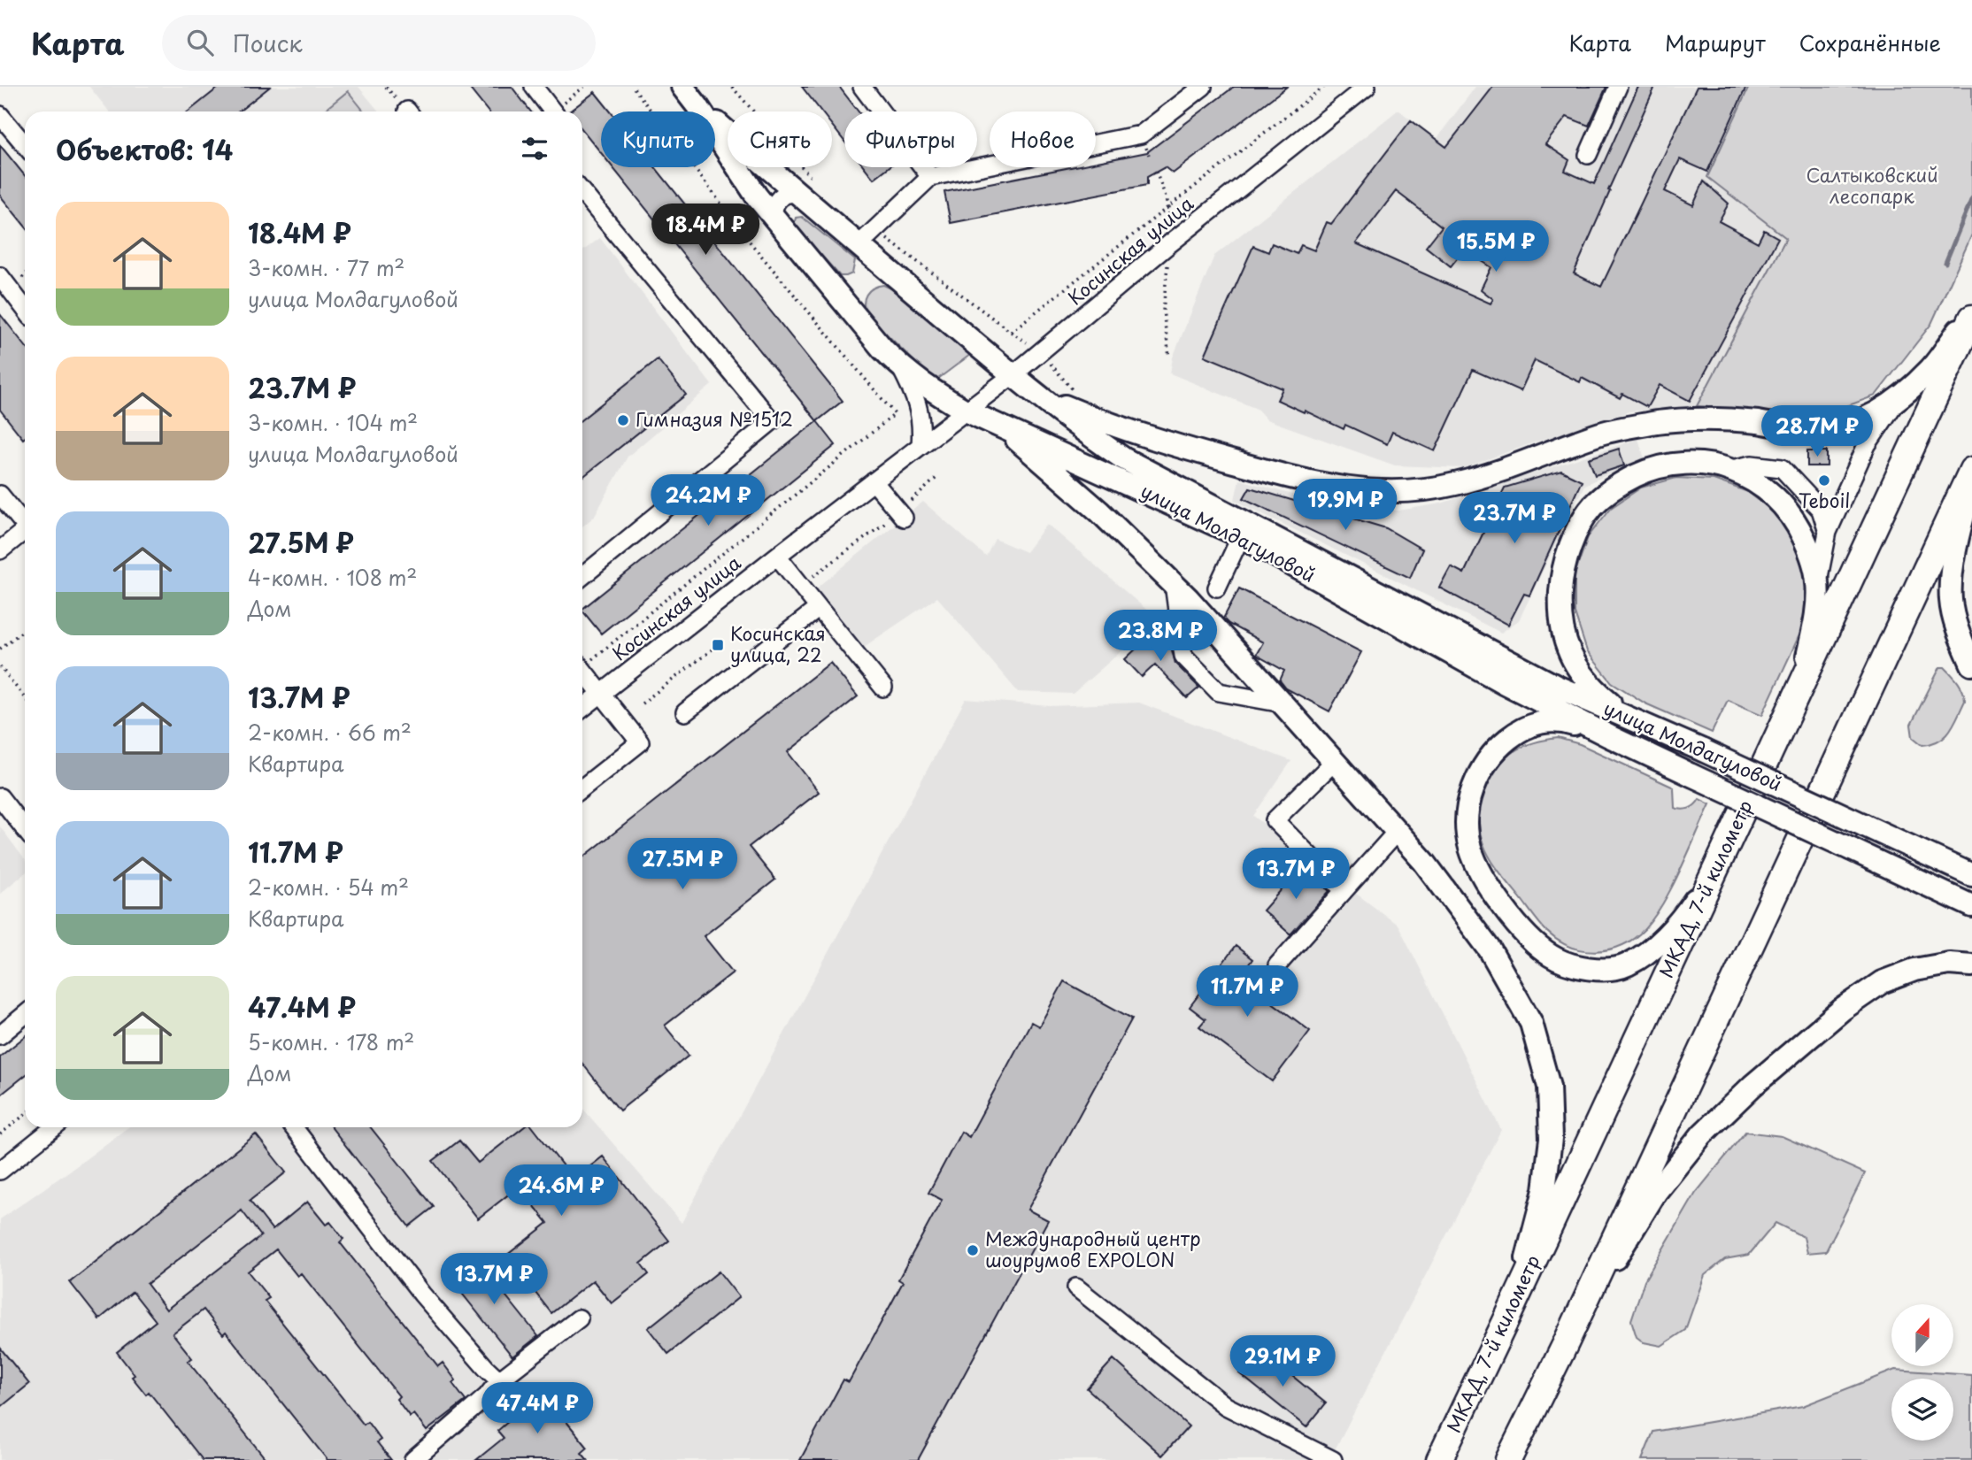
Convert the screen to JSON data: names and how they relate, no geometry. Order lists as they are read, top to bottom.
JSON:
{
  "streets": {
    "highway": ["МКАД, 7-й километр"],
    "main road": ["улица Молдагуловой"],
    "street": ["Косинская улица"]
  },
  "crossings": [
    ["Косинская улица", "улица Молдагуловой"]
  ],
  "parks": ["Салтыковский лесопарк"],
  "places": {
    "other": ["Гимназия №1512", "Teboil", "Международный центр шоурумов EXPOLON"],
    "transit": ["Косинская улица, 22"]
  },
  "north": "top",
  "page": {
    "header": "Карта",
    "search": "Поиск",
    "nav": ["Карта", "Маршрут", "Сохранённые"],
    "chip": [
      "Купить",
      "Снять",
      "Фильтры",
      "Новое"
    ],
    "heading": "Объектов: 14",
    "list": [
      {
        "name": "18.4M ₽",
        "note": "3-комн. · 77 m² · улица Молдагуловой"
      },
      {
        "name": "23.7M ₽",
        "note": "3-комн. · 104 m² · улица Молдагуловой"
      },
      {
        "name": "27.5M ₽",
        "note": "4-комн. · 108 m² · Дом"
      },
      {
        "name": "13.7M ₽",
        "note": "2-комн. · 66 m² · Квартира"
      },
      {
        "name": "11.7M ₽",
        "note": "2-комн. · 54 m² · Квартира"
      },
      {
        "name": "47.4M ₽",
        "note": "5-комн. · 178 m² · Дом"
      }
    ],
    "price": [
      "18.4M ₽",
      "15.5M ₽",
      "28.7M ₽",
      "24.2M ₽",
      "19.9M ₽",
      "23.7M ₽",
      "23.8M ₽",
      "27.5M ₽",
      "13.7M ₽",
      "11.7M ₽",
      "24.6M ₽",
      "13.7M ₽",
      "29.1M ₽",
      "47.4M ₽"
    ]
  }
}
